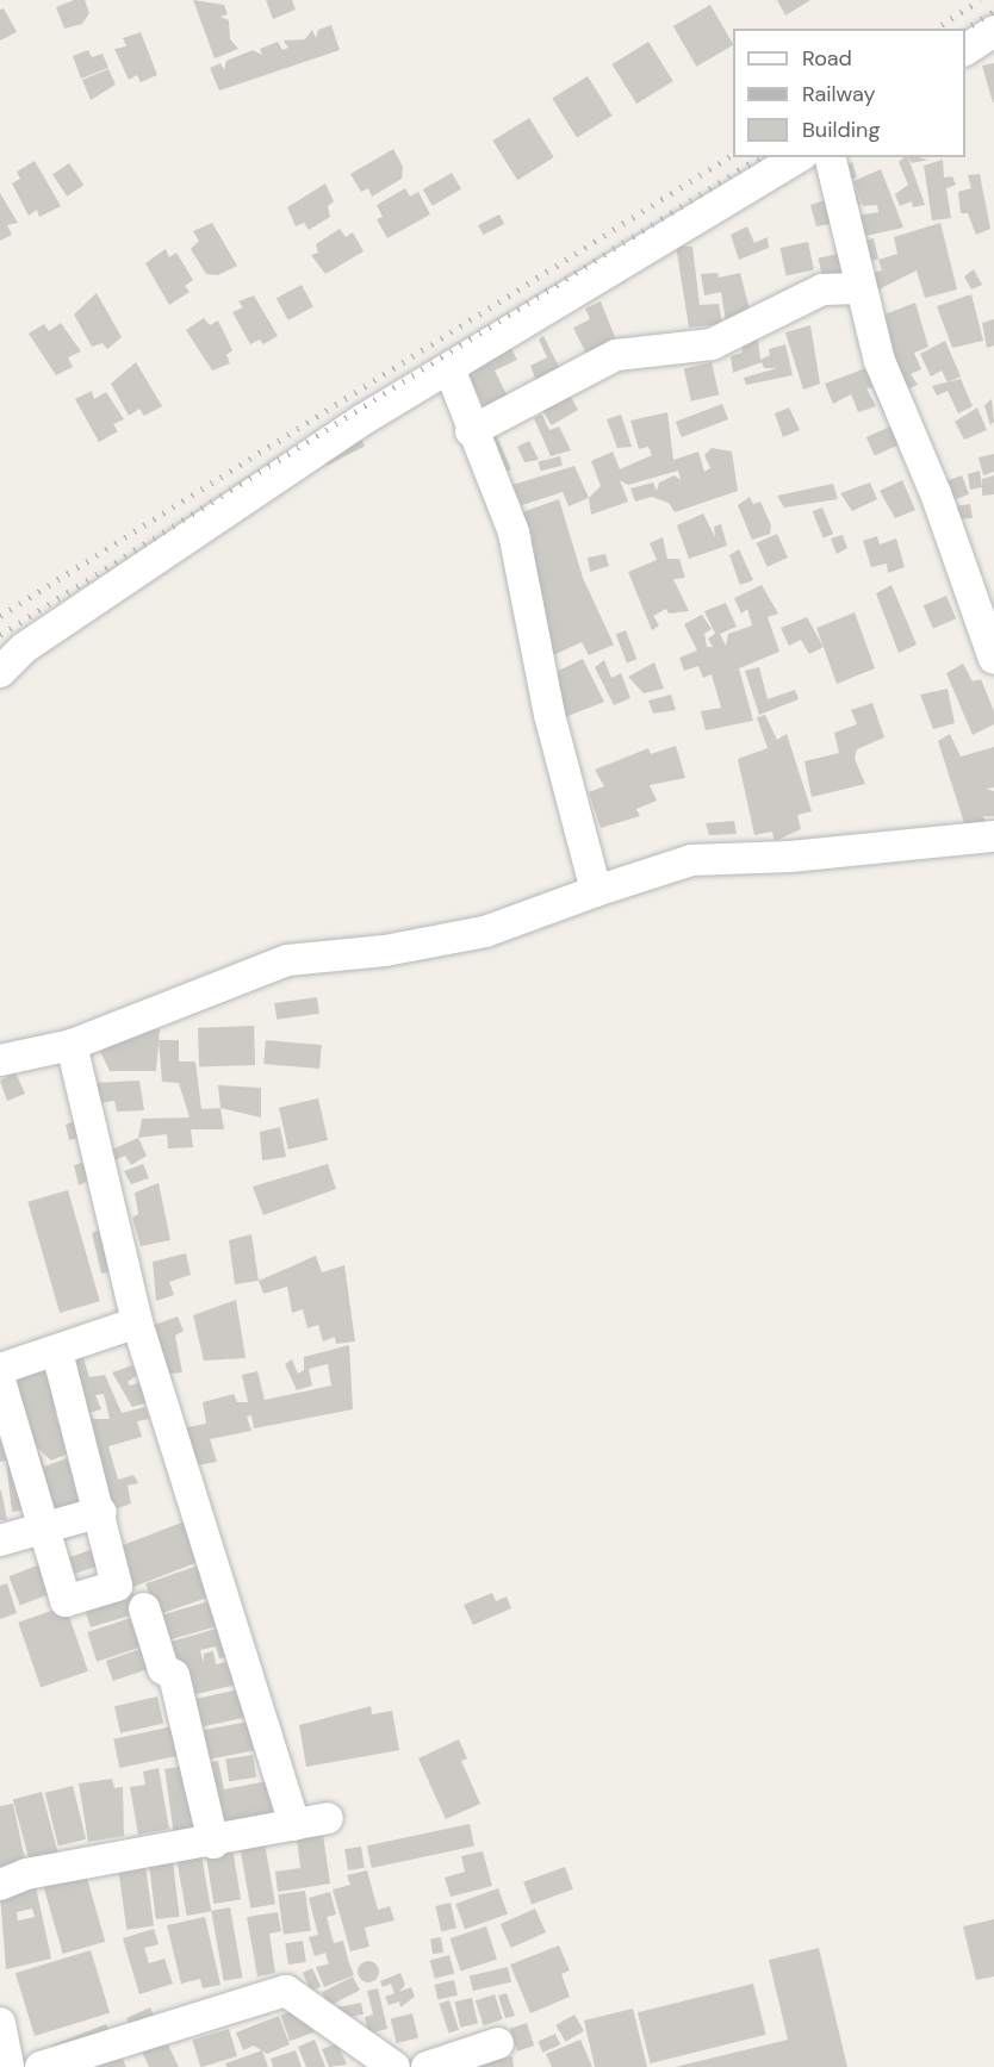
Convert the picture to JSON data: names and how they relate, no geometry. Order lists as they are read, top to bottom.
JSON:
{
  "legend": ["Road", "Railway", "Building"]
}
